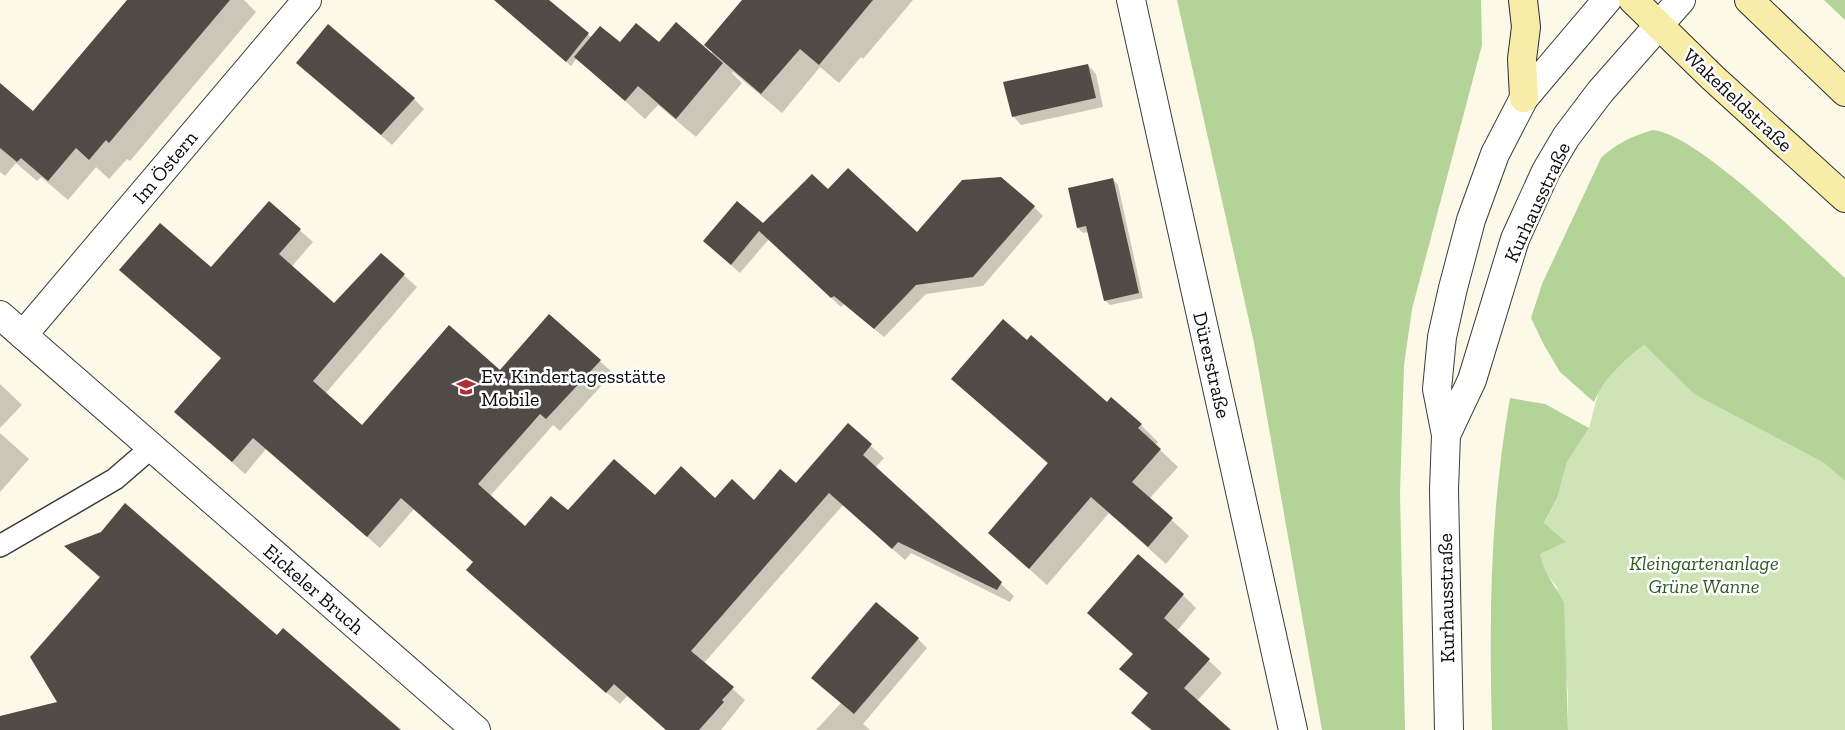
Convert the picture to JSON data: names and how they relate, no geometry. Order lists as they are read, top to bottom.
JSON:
{
  "streets": {
    "main road": ["Wakefieldstraße"],
    "street": [
      "Im Östern",
      "Kurhausstraße",
      "Dürerstraße",
      "Eickeler Bruch"
    ]
  },
  "crossings": [
    ["Wakefieldstraße", "Kurhausstraße"],
    ["Im Östern", "Eickeler Bruch"]
  ],
  "parks": ["Kleingartenanlage Grüne Wanne"],
  "places": {
    "school or university": ["Ev. Kindertagesstätte Mobile"]
  }
}
